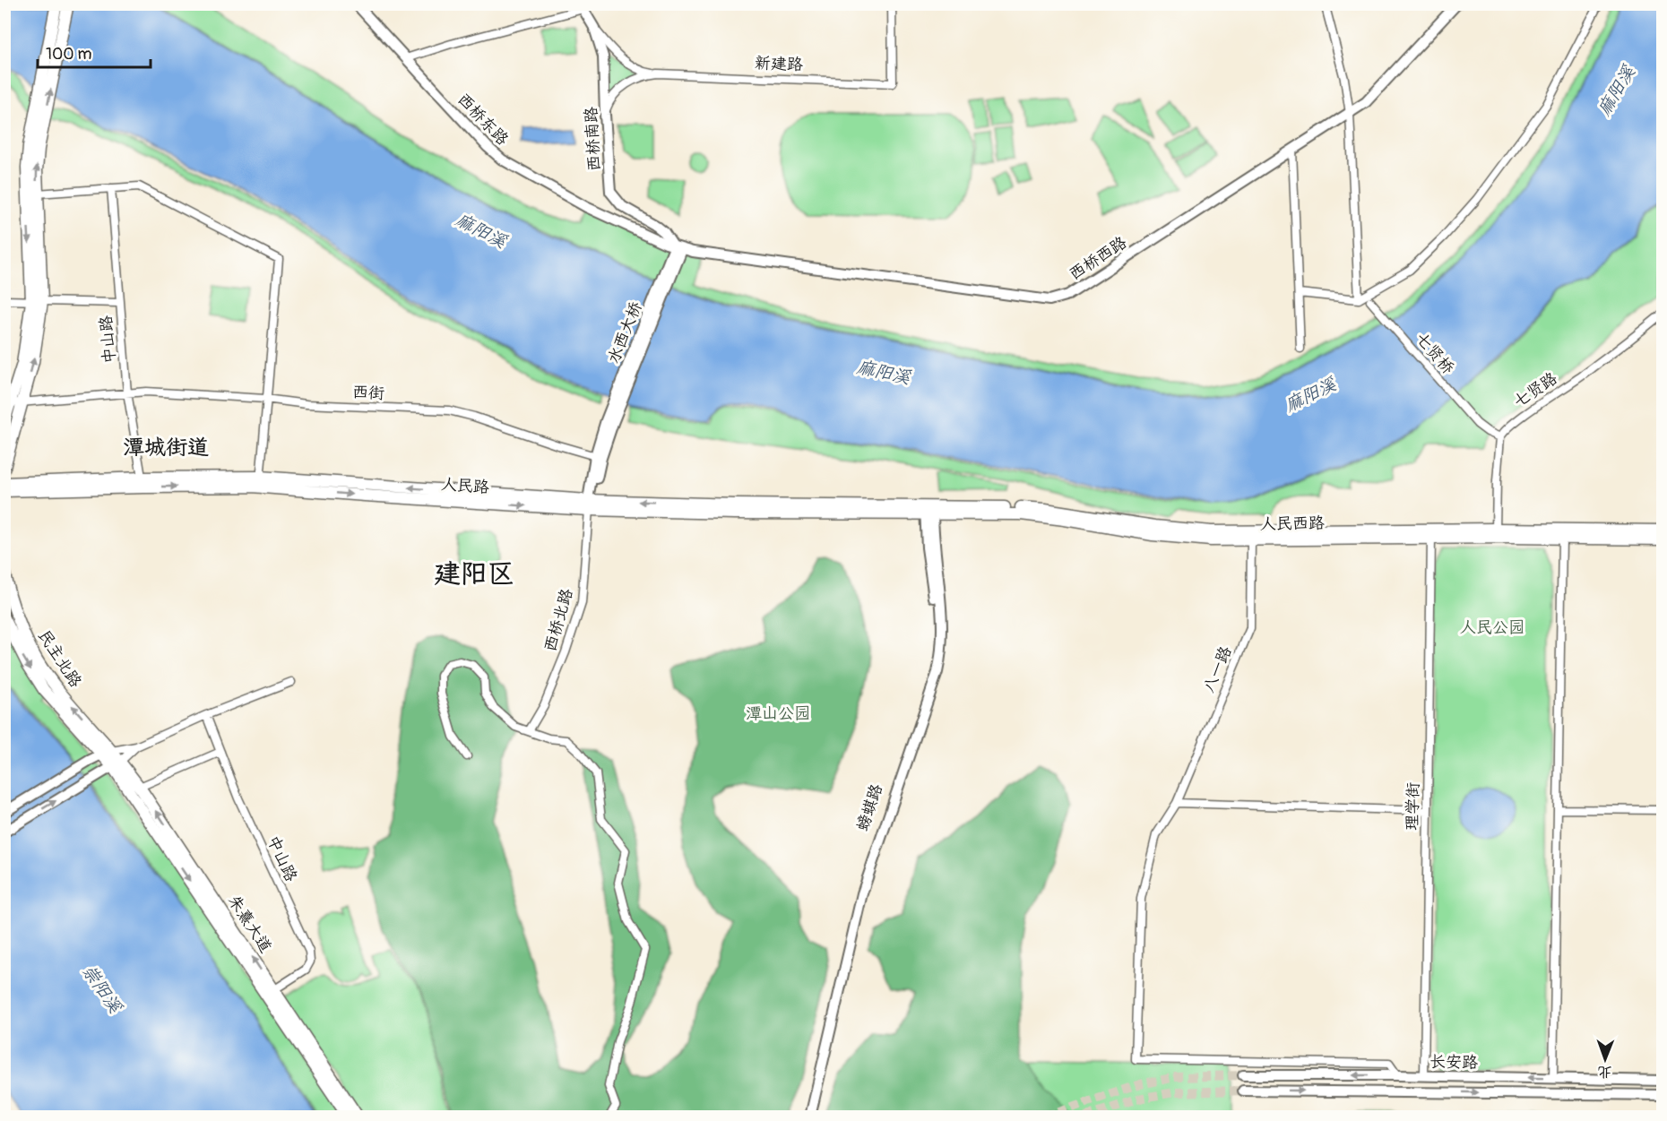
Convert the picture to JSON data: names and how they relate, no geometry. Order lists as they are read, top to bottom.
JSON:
{
  "streets": {
    "highway": [
      "人民路",
      "人民西路",
      "民主北路",
      "朱熹大道"
    ],
    "main road": [
      "西桥东路",
      "西桥南路",
      "西桥西路",
      "水西大桥",
      "螃蜞路",
      "长安路"
    ],
    "street": [
      "新建路",
      "中山路",
      "七贤桥",
      "七贤路",
      "西街",
      "西桥北路",
      "八一路",
      "理学街"
    ]
  },
  "crossings": [
    ["新建路", "西桥南路"],
    ["西桥东路", "西桥南路"],
    ["西桥东路", "西桥西路"],
    ["西桥东路", "水西大桥"],
    ["西桥南路", "西桥西路"],
    ["西桥南路", "水西大桥"],
    ["西桥西路", "水西大桥"],
    ["水西大桥", "西街"],
    ["水西大桥", "人民路"],
    ["水西大桥", "西桥北路"],
    ["中山路", "西街"],
    ["中山路", "人民路"],
    ["中山路", "朱熹大道"],
    ["七贤桥", "七贤路"],
    ["人民路", "人民西路"],
    ["人民路", "西桥北路"],
    ["人民路", "螃蜞路"],
    ["人民西路", "八一路"],
    ["人民西路", "理学街"],
    ["人民西路", "螃蜞路"],
    ["民主北路", "朱熹大道"],
    ["八一路", "长安路"],
    ["理学街", "长安路"]
  ],
  "districts": ["潭城街道", "建阳区"],
  "water": ["麻阳溪", "崇阳溪"],
  "parks": ["人民公园", "潭山公园"],
  "scale_bar": "100 m",
  "north": "bottom"
}
